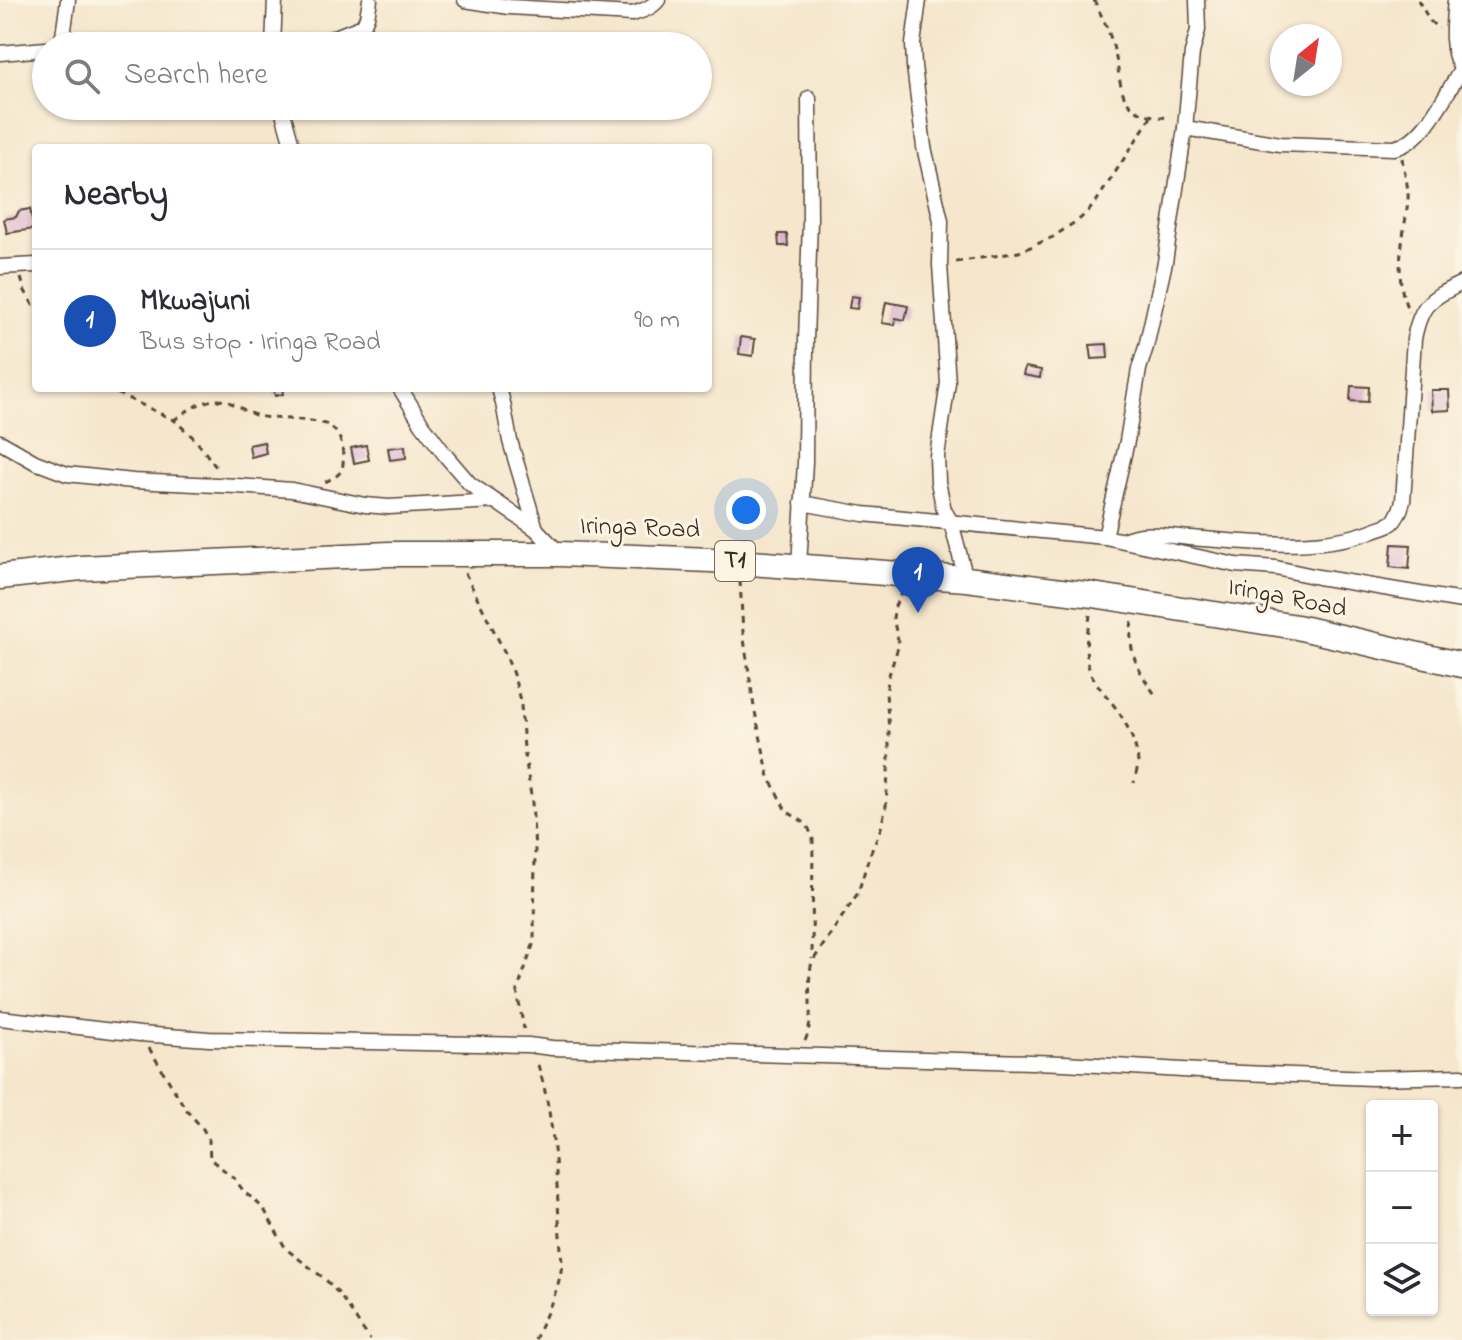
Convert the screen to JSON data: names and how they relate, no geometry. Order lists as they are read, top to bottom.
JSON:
{
  "streets": {
    "highway": ["Iringa Road", "T1"]
  },
  "north": "top right",
  "page": {
    "search": "Search here",
    "heading": "Nearby",
    "list": [
      {
        "mark": "1",
        "name": "Mkwajuni",
        "note": "Bus stop · Iringa Road",
        "value": "90 m"
      }
    ],
    "pins": "1",
    "map_buttons": ["+", "−"]
  }
}
